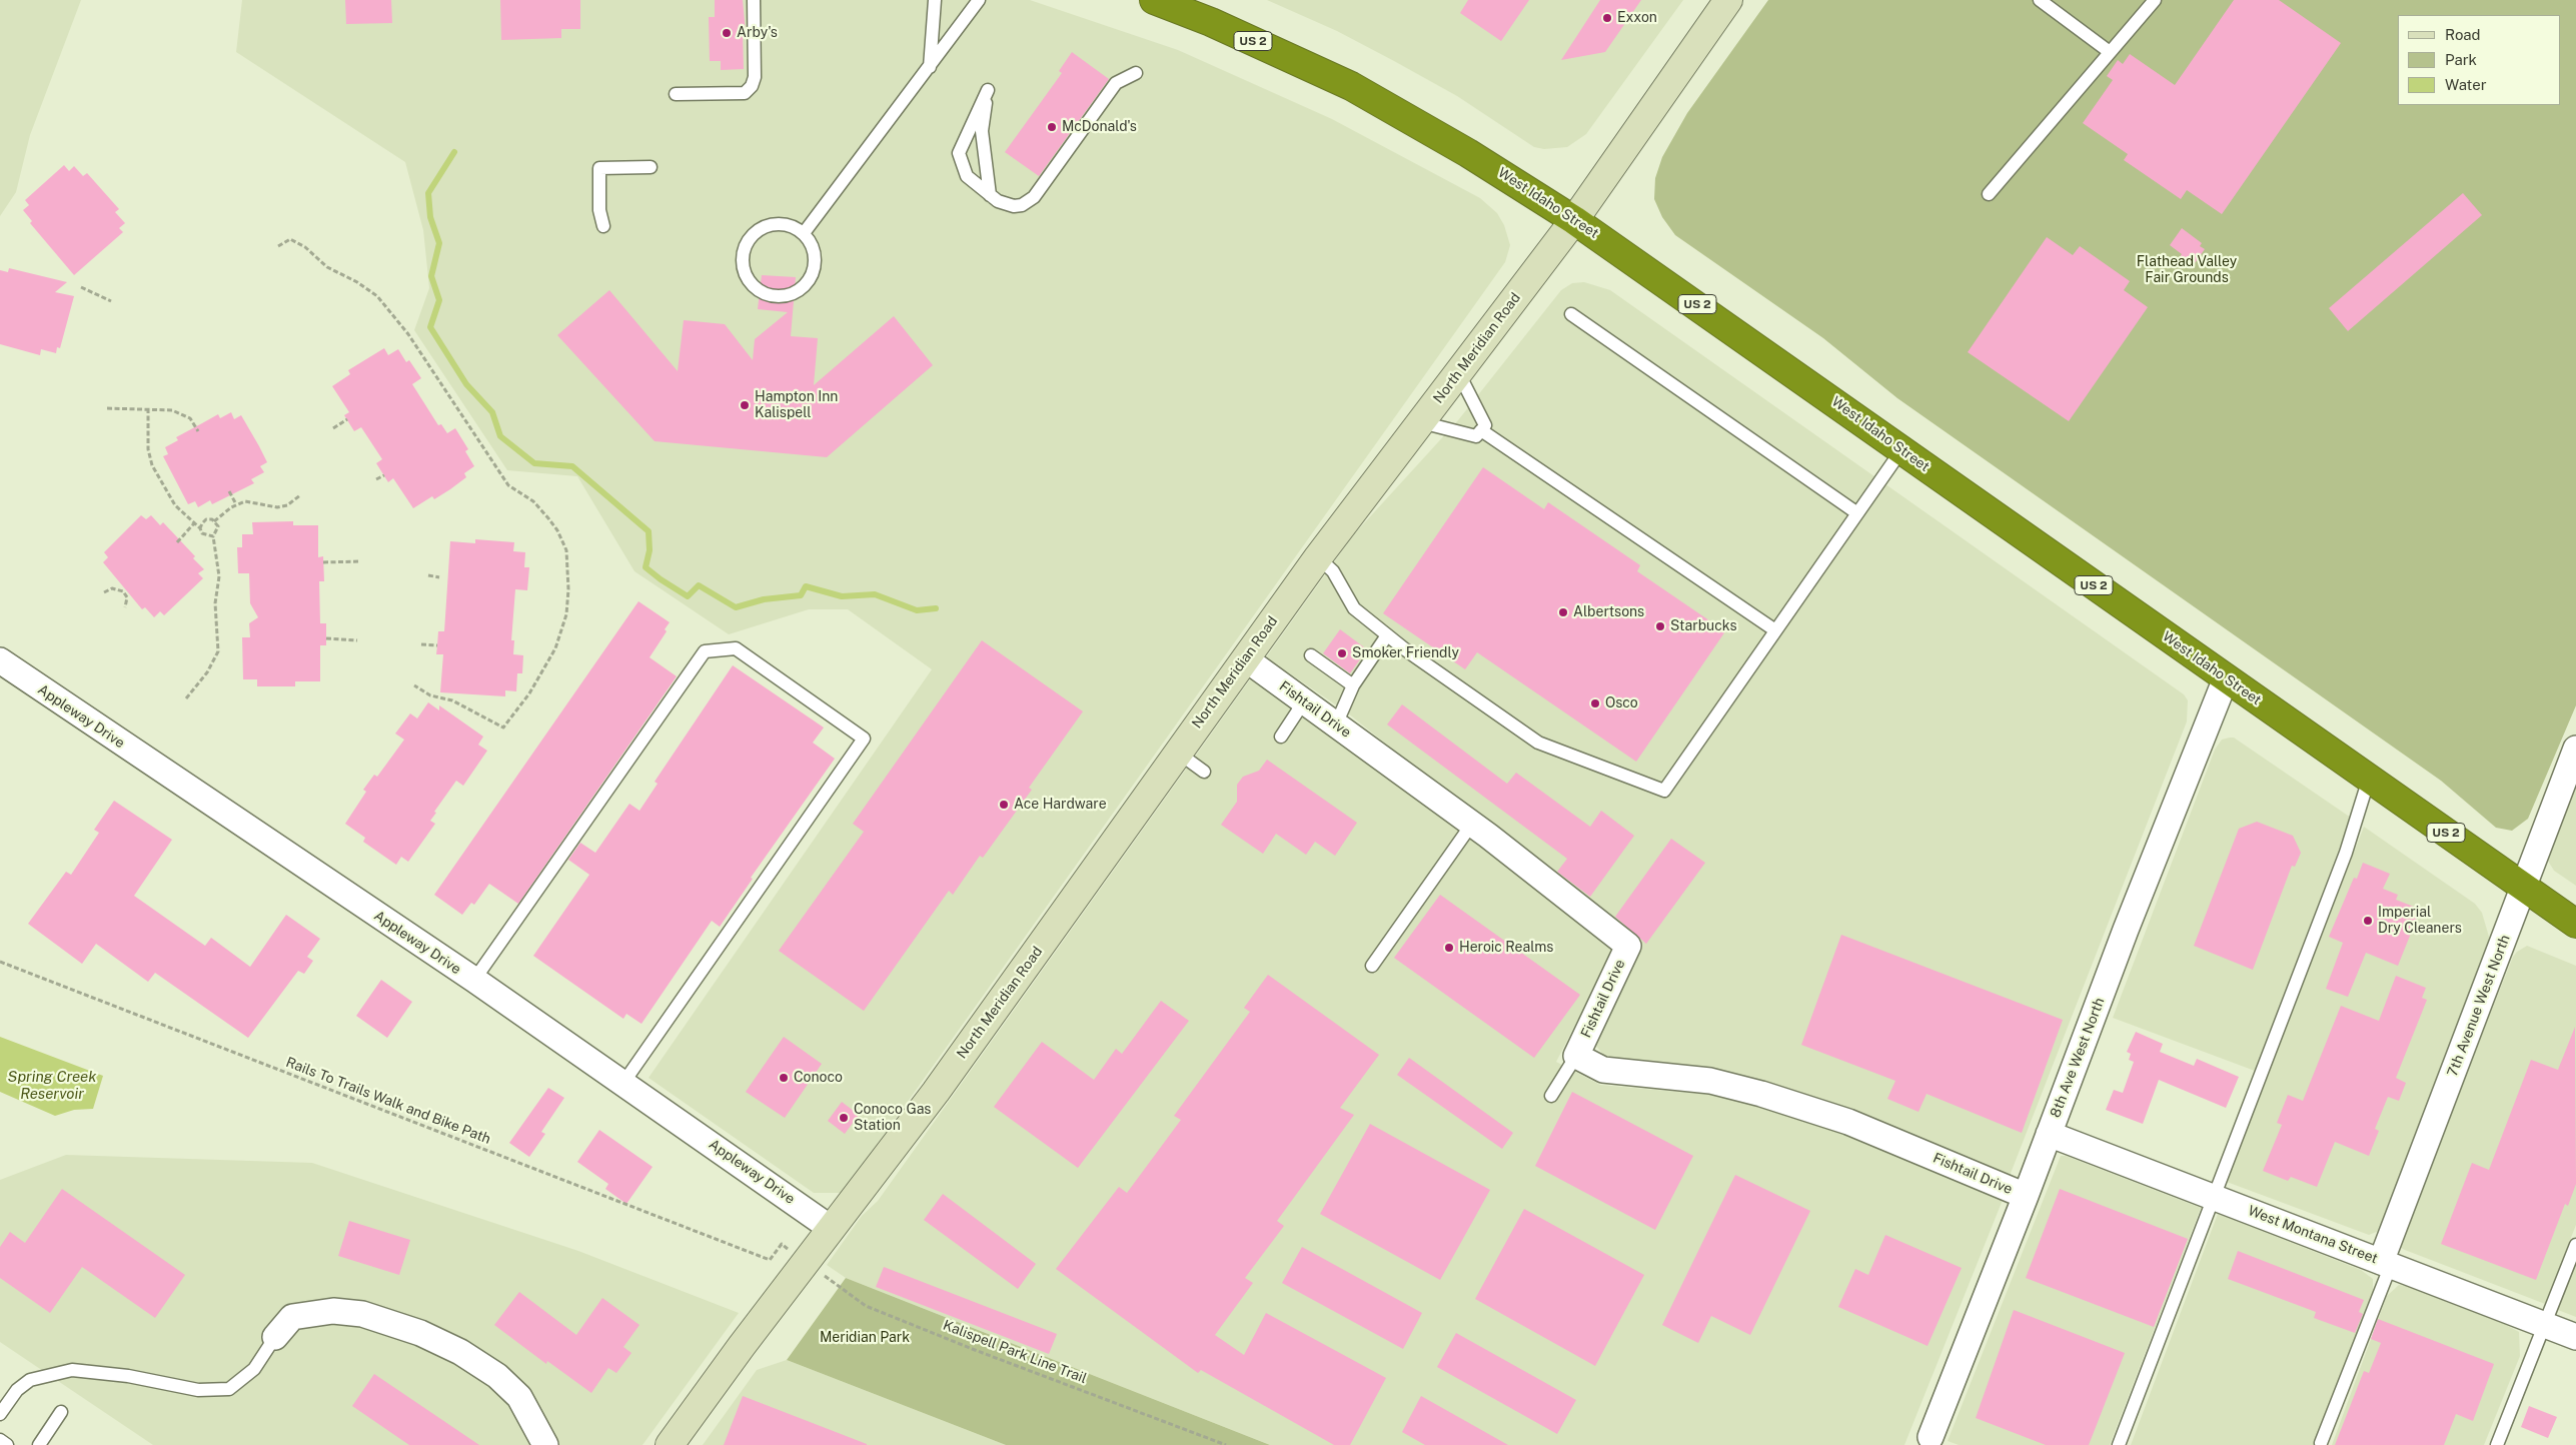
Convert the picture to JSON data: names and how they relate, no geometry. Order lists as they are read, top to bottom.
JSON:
{
  "streets": {
    "highway": ["US 2", "West Idaho Street"],
    "street": [
      "North Meridian Road",
      "Fishtail Drive",
      "Appleway Drive",
      "7th Avenue West North",
      "8th Ave West North",
      "West Montana Street"
    ],
    "path": ["Rails To Trails Walk and Bike Path", "Kalispell Park Line Trail"]
  },
  "crossings": [
    ["West Idaho Street", "North Meridian Road"],
    ["West Idaho Street", "7th Avenue West North"],
    ["West Idaho Street", "8th Ave West North"],
    ["North Meridian Road", "Fishtail Drive"],
    ["North Meridian Road", "Appleway Drive"],
    ["North Meridian Road", "Kalispell Park Line Trail"],
    ["Fishtail Drive", "8th Ave West North"],
    ["7th Avenue West North", "West Montana Street"],
    ["8th Ave West North", "West Montana Street"]
  ],
  "water": ["Spring Creek Reservoir"],
  "parks": ["Flathead Valley Fair Grounds", "Meridian Park"],
  "places": [
    "Exxon",
    "Arby's",
    "McDonald's",
    "Hampton Inn Kalispell",
    "Albertsons",
    "Starbucks",
    "Smoker Friendly",
    "Osco",
    "Ace Hardware",
    "Imperial Dry Cleaners",
    "Heroic Realms",
    "Conoco",
    "Conoco Gas Station"
  ],
  "legend": ["Road", "Park", "Water"]
}
